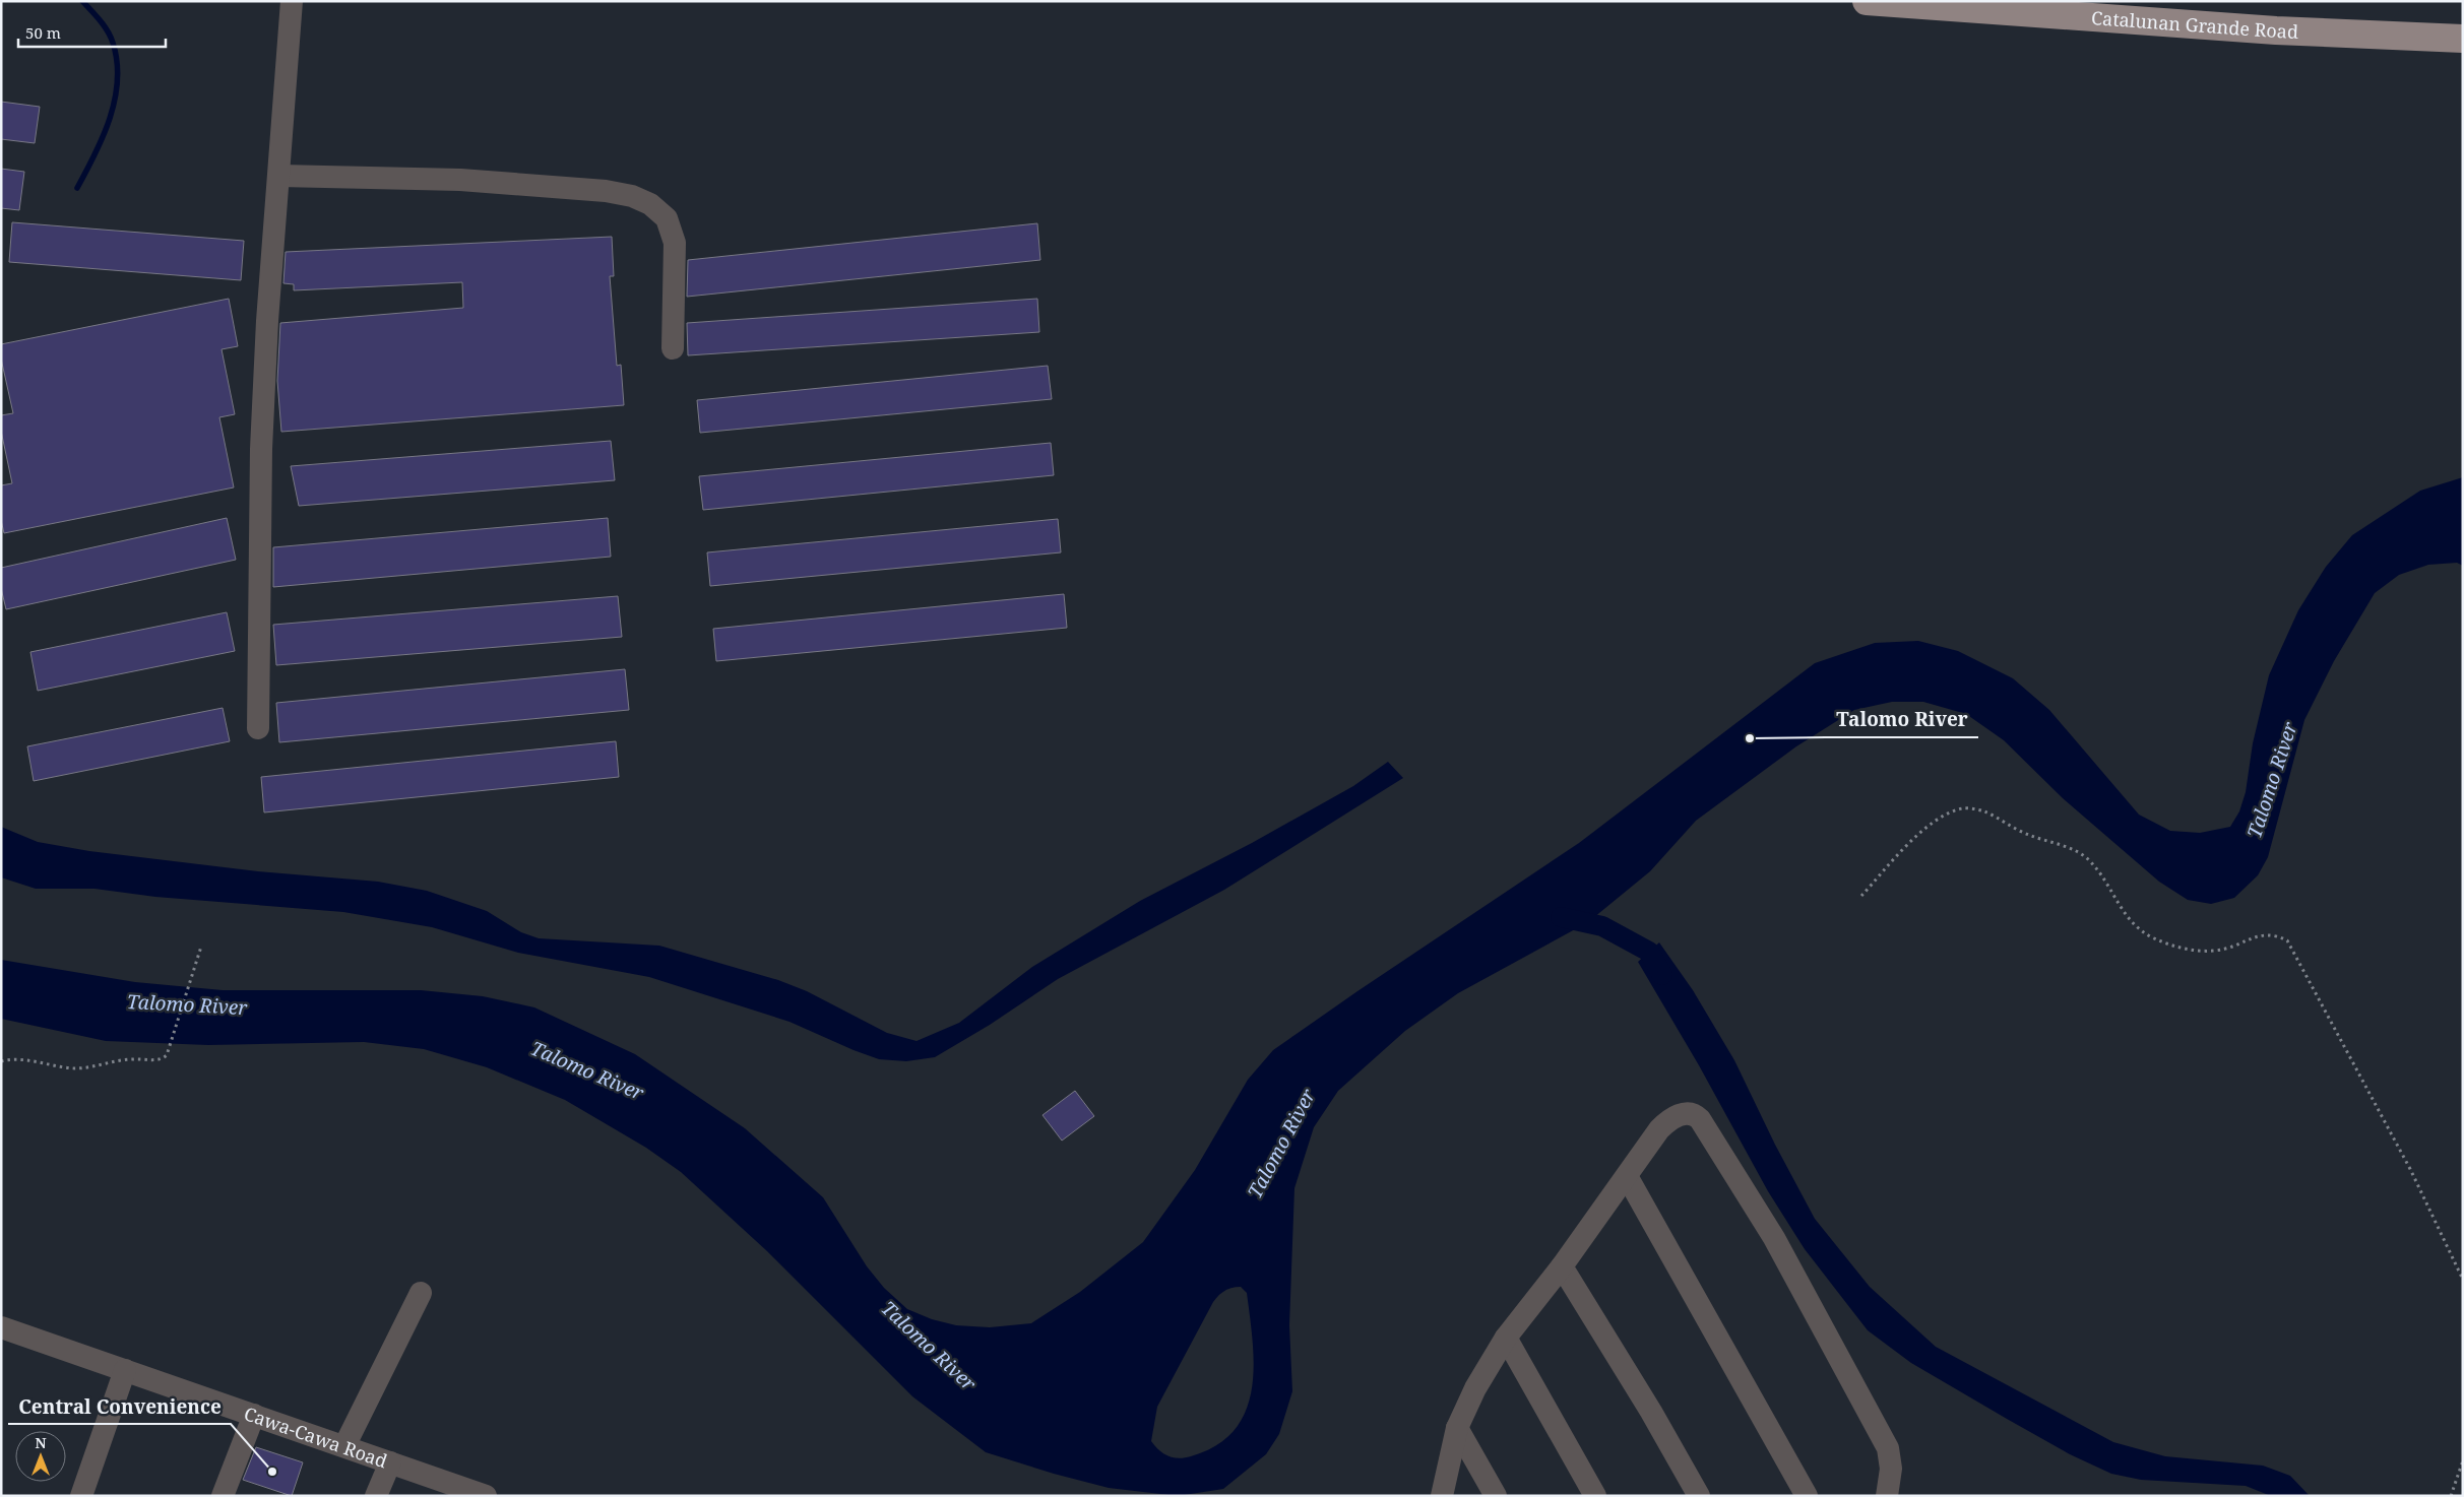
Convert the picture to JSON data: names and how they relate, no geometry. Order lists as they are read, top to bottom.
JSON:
{
  "streets": {
    "main road": ["Catalunan Grande Road"],
    "street": ["Cawa-Cawa Road"]
  },
  "water": ["Talomo River"],
  "places": ["Talomo River", "Central Convenience"],
  "scale_bar": "50 m",
  "north": "top"
}
